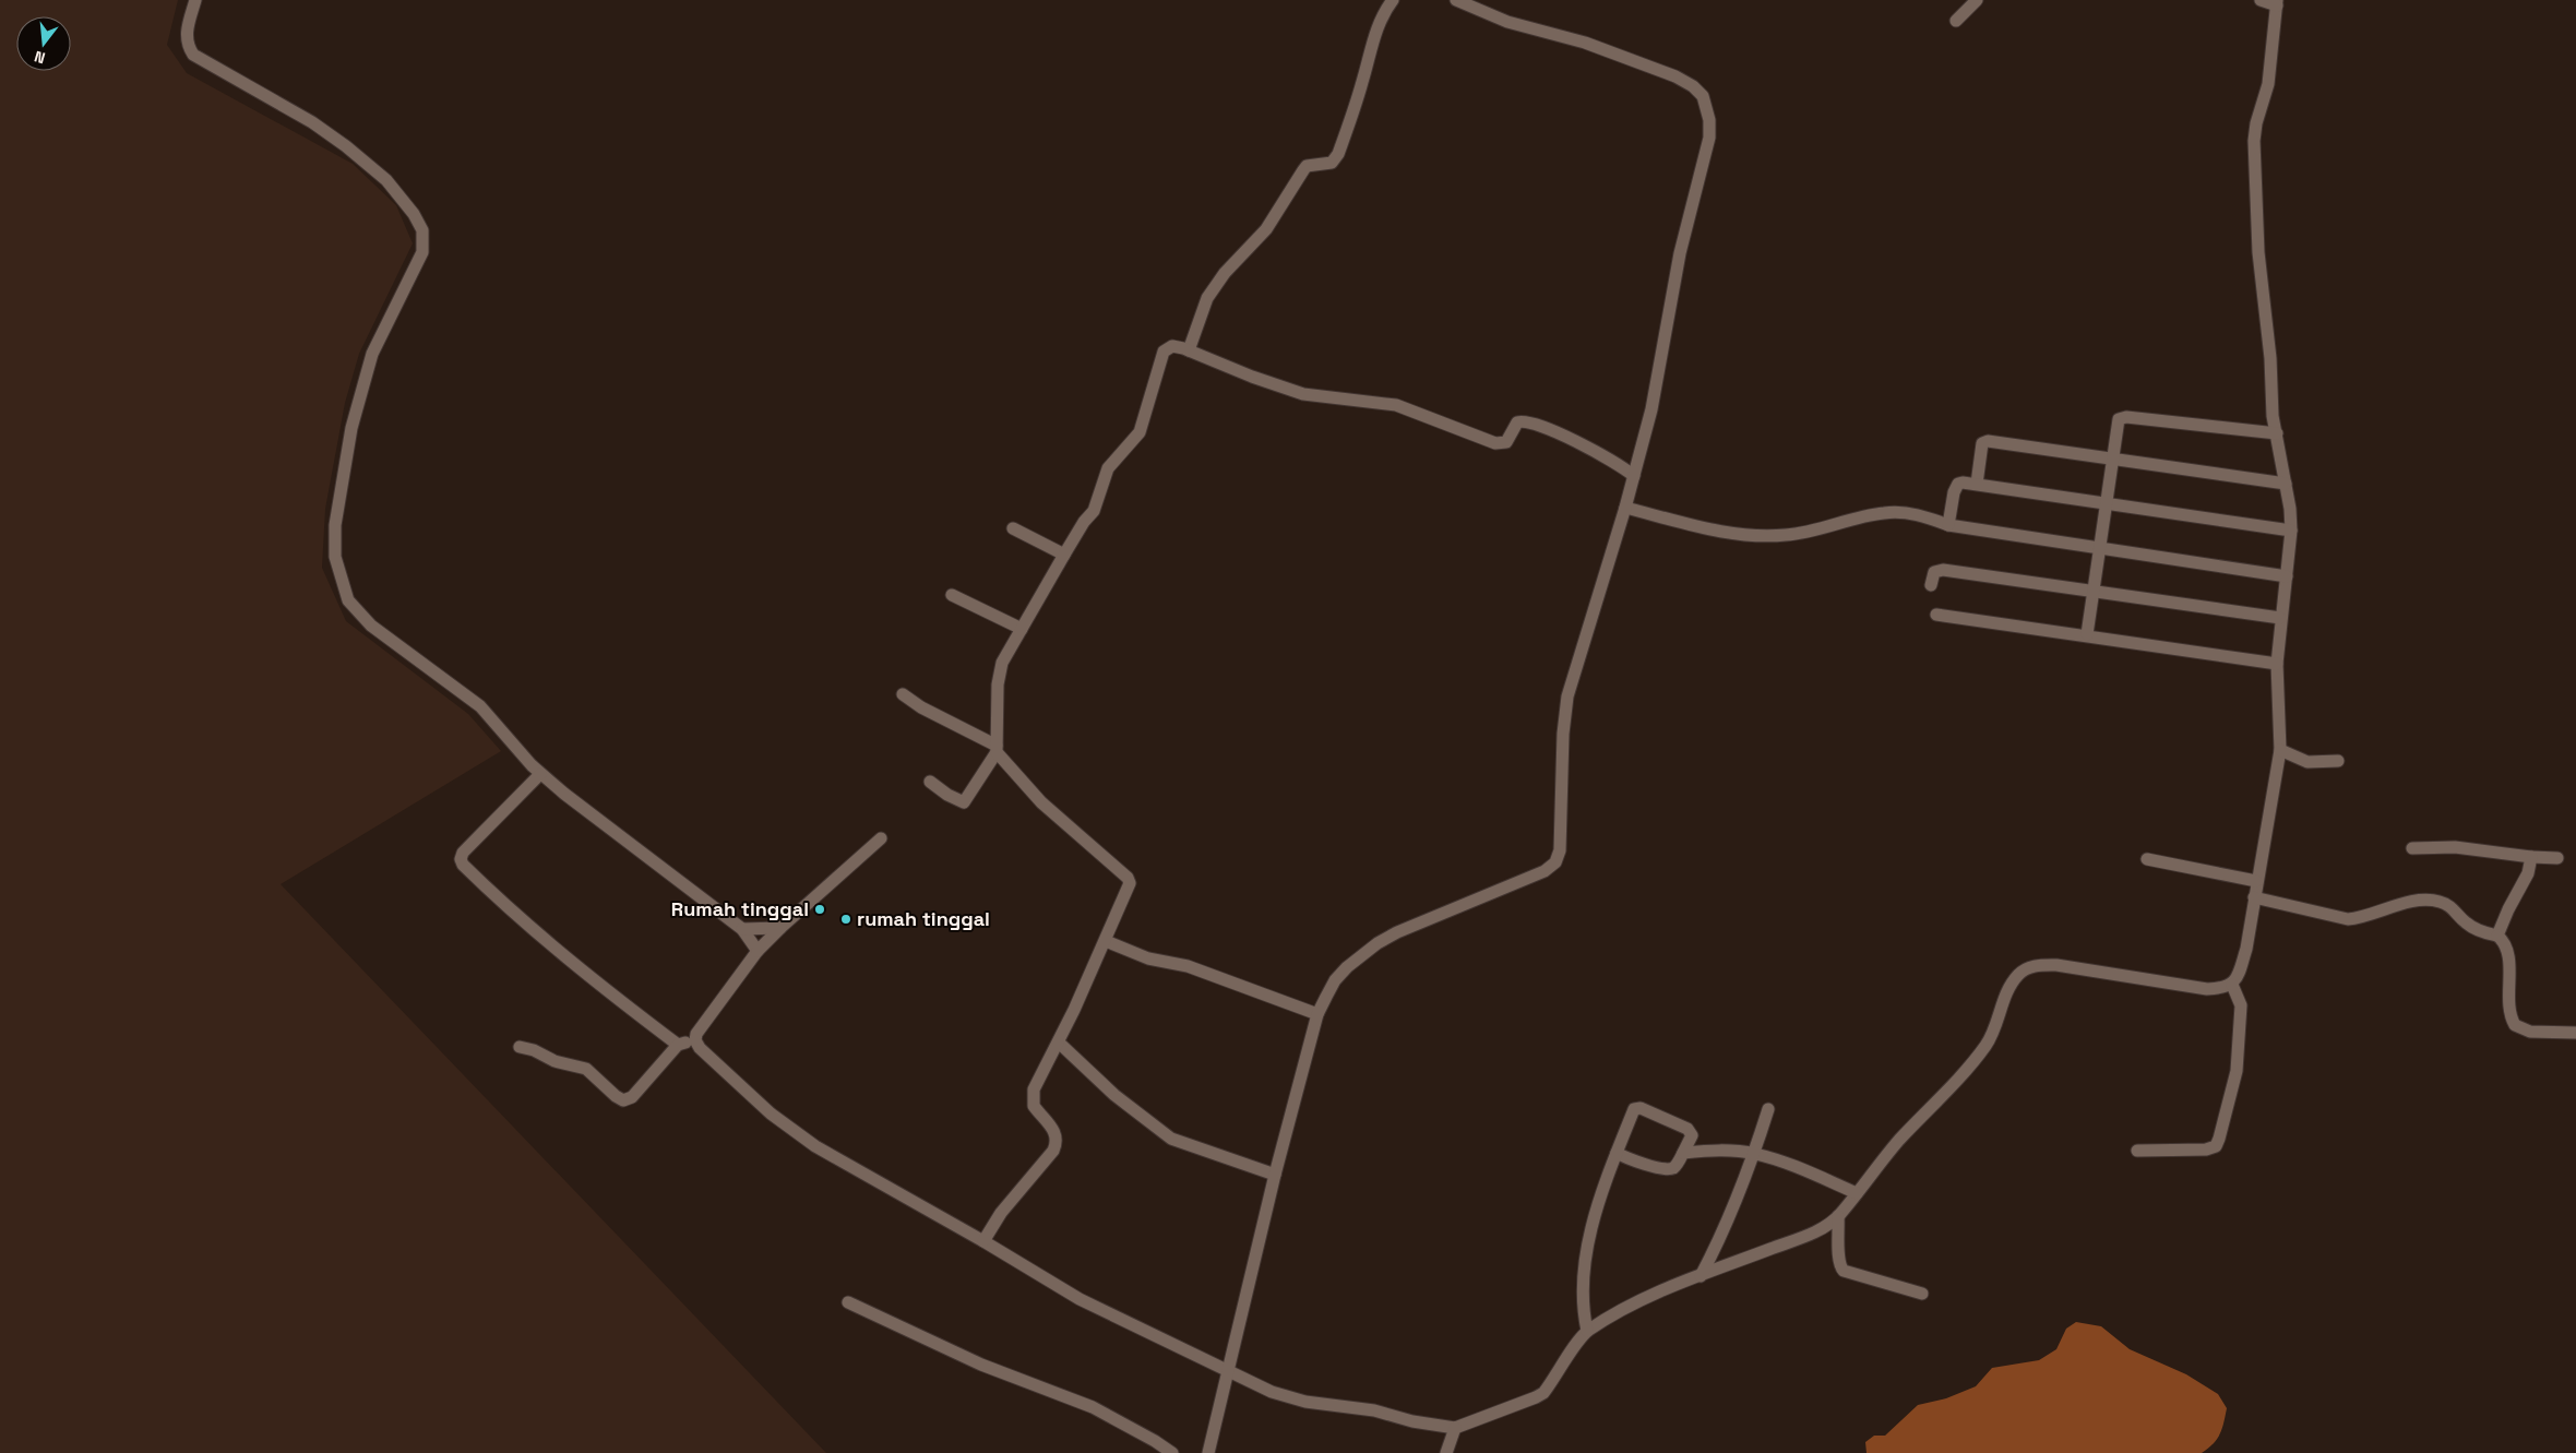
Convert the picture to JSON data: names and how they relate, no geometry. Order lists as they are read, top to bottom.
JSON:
{
  "places": ["Rumah tinggal", "rumah tinggal"],
  "north": "bottom"
}
